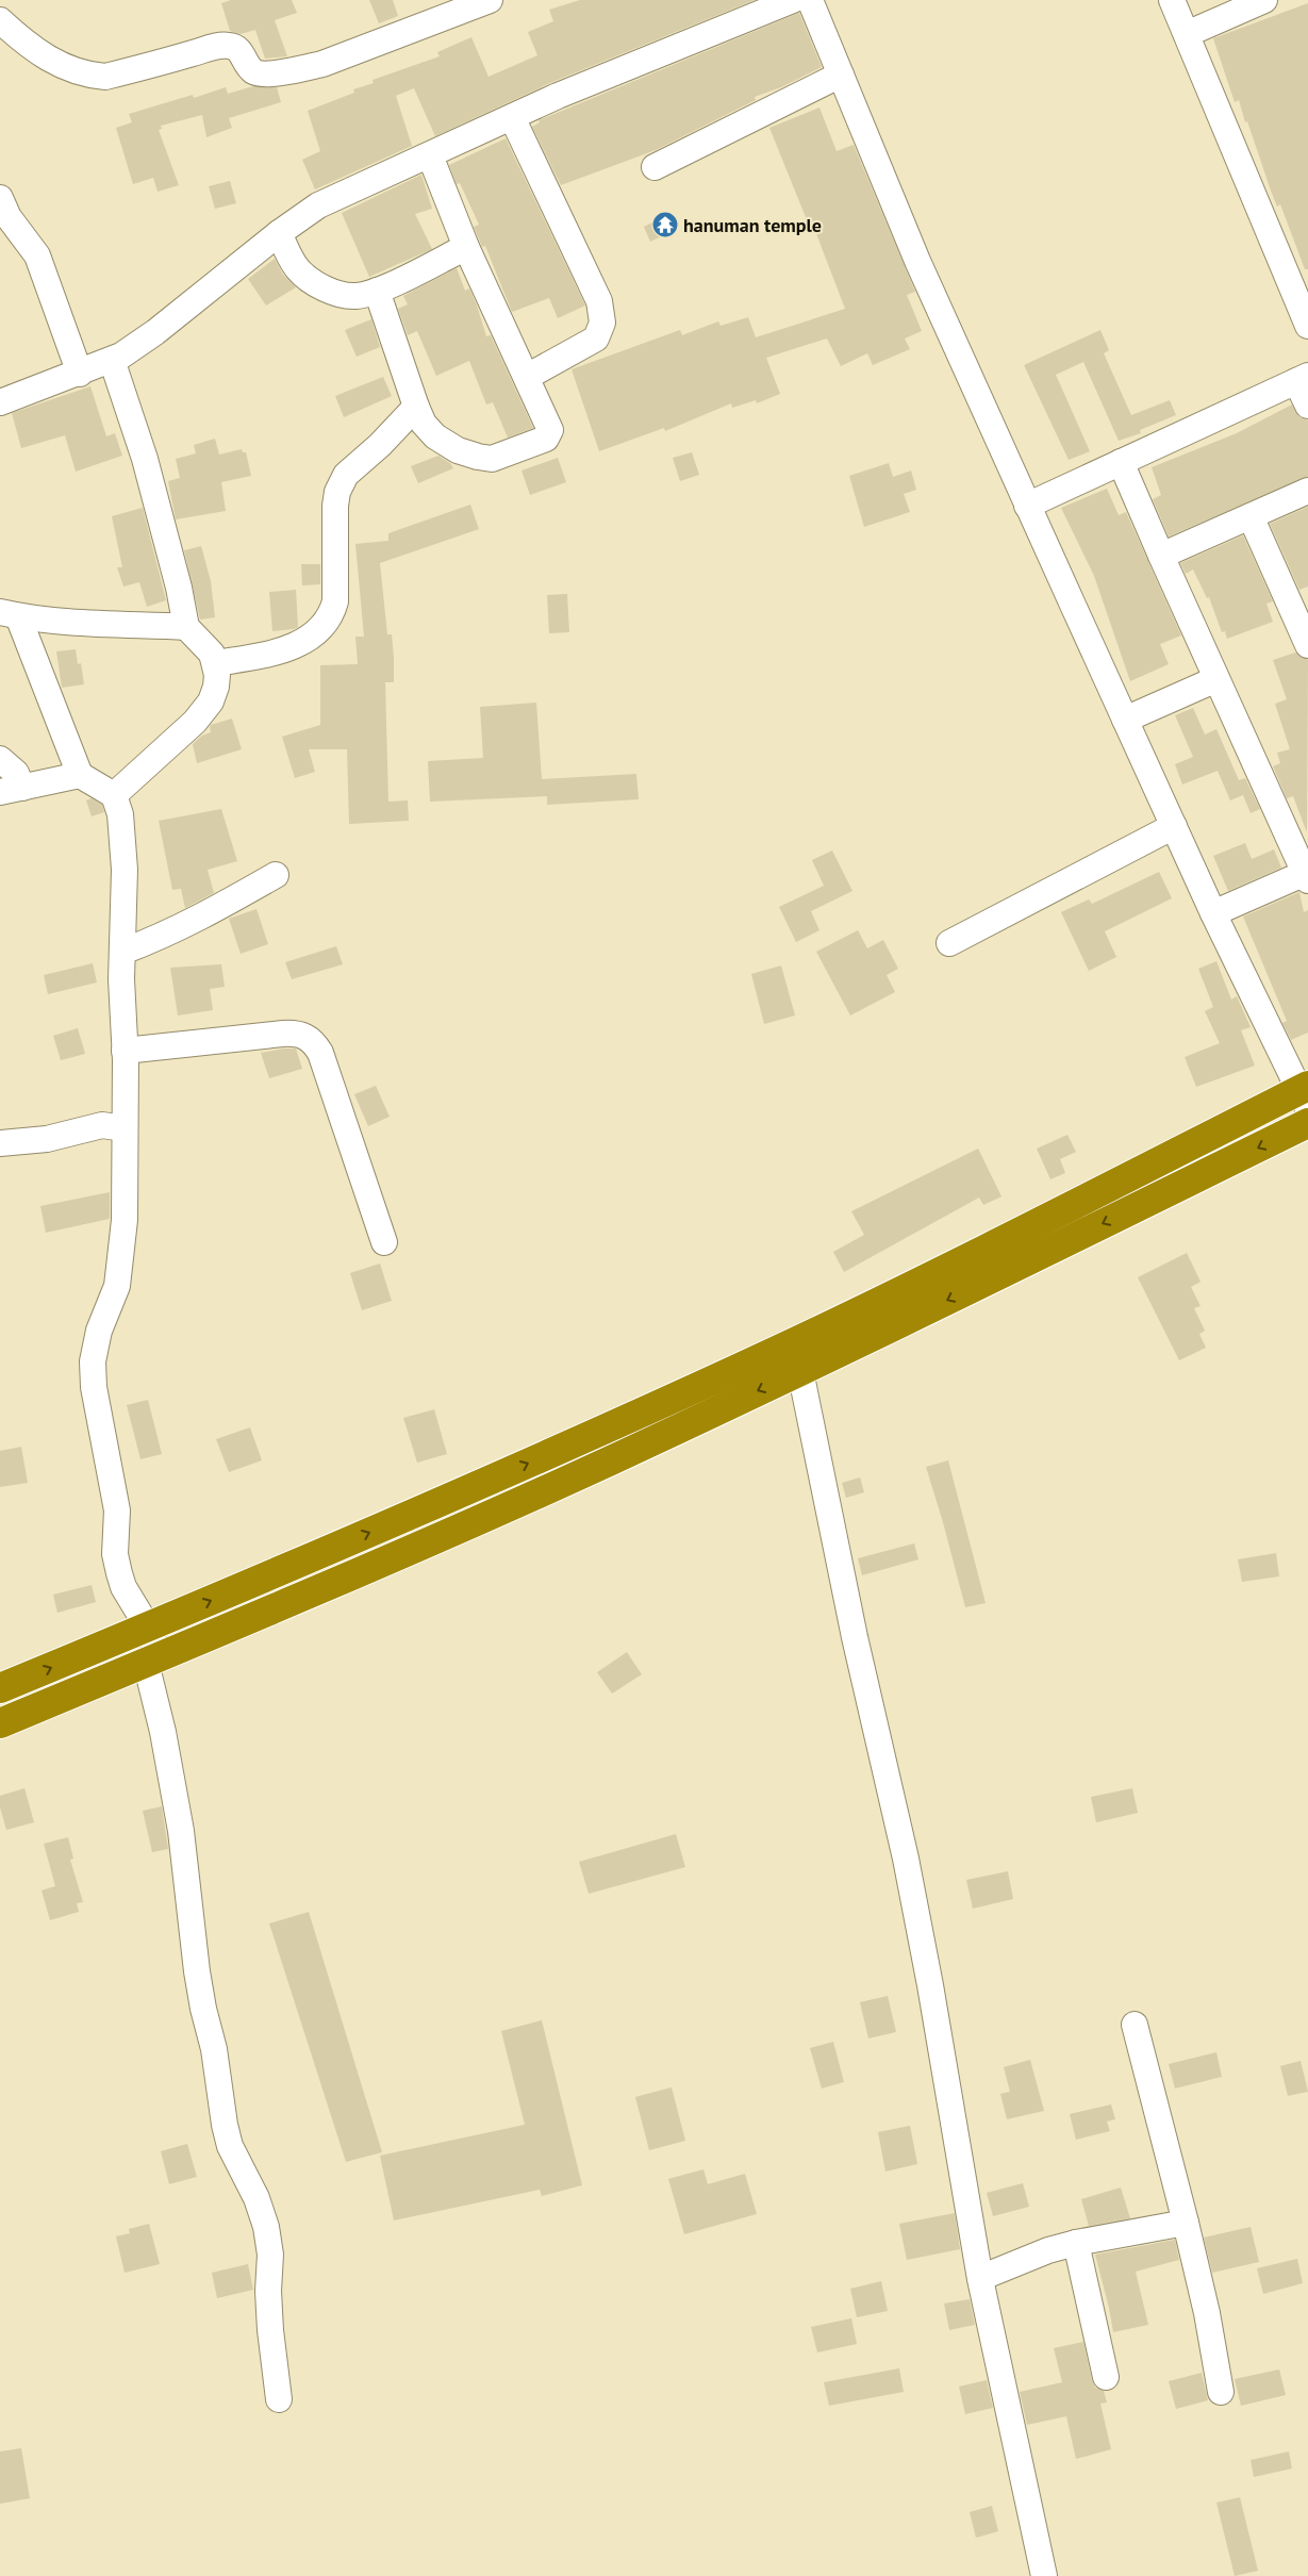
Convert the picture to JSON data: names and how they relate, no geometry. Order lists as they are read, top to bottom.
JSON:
{
  "places": {
    "temple": ["hanuman temple"]
  }
}
